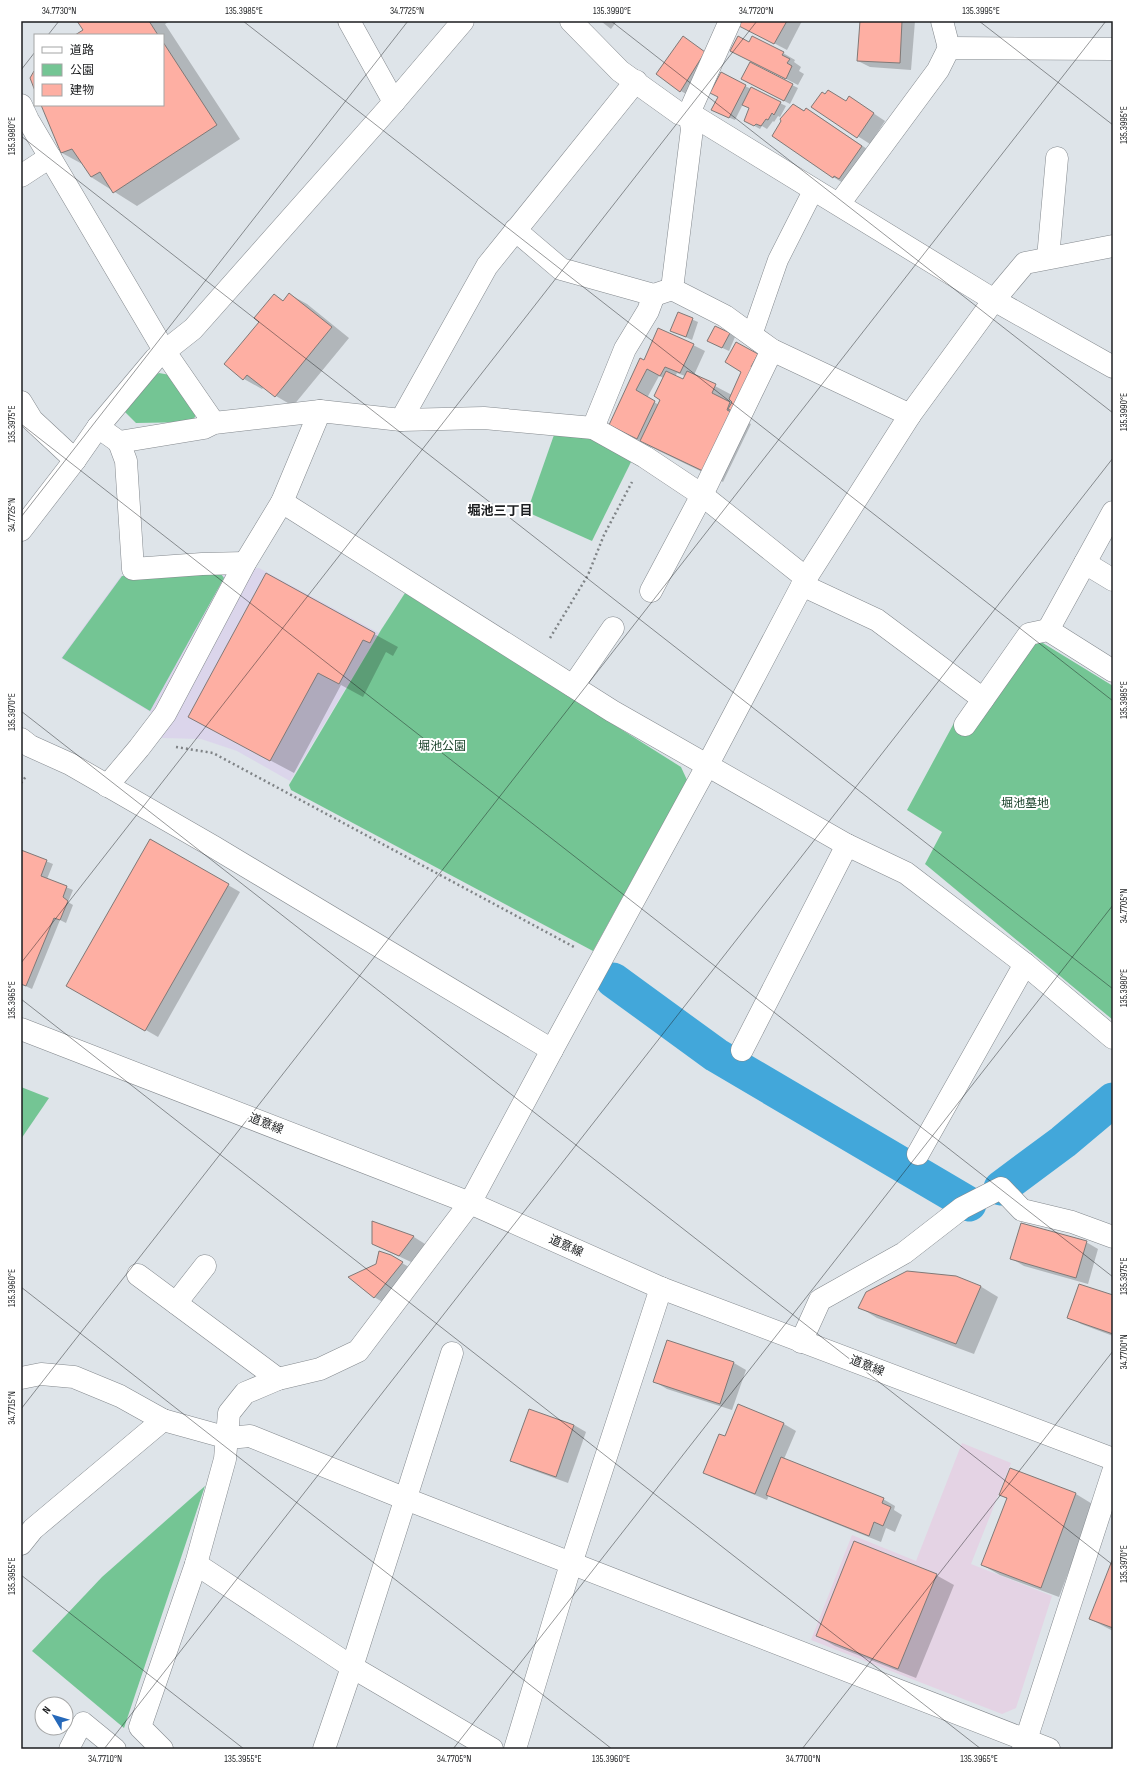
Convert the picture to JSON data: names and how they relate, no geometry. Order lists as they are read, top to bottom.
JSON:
{
  "streets": {
    "street": ["道意線"]
  },
  "districts": ["堀池三丁目"],
  "parks": ["堀池公園", "堀池墓地"],
  "legend": ["道路", "公園", "建物"],
  "north": "top left",
  "coordinates": [
    "34.7730°N",
    "135.3985°E",
    "34.7725°N",
    "135.3990°E",
    "34.7720°N",
    "135.3995°E",
    "135.3980°E",
    "135.3975°E",
    "135.3970°E",
    "34.7705°N",
    "135.3965°E",
    "135.3960°E",
    "34.7700°N",
    "34.7715°N",
    "135.3955°E",
    "34.7710°N"
  ]
}
